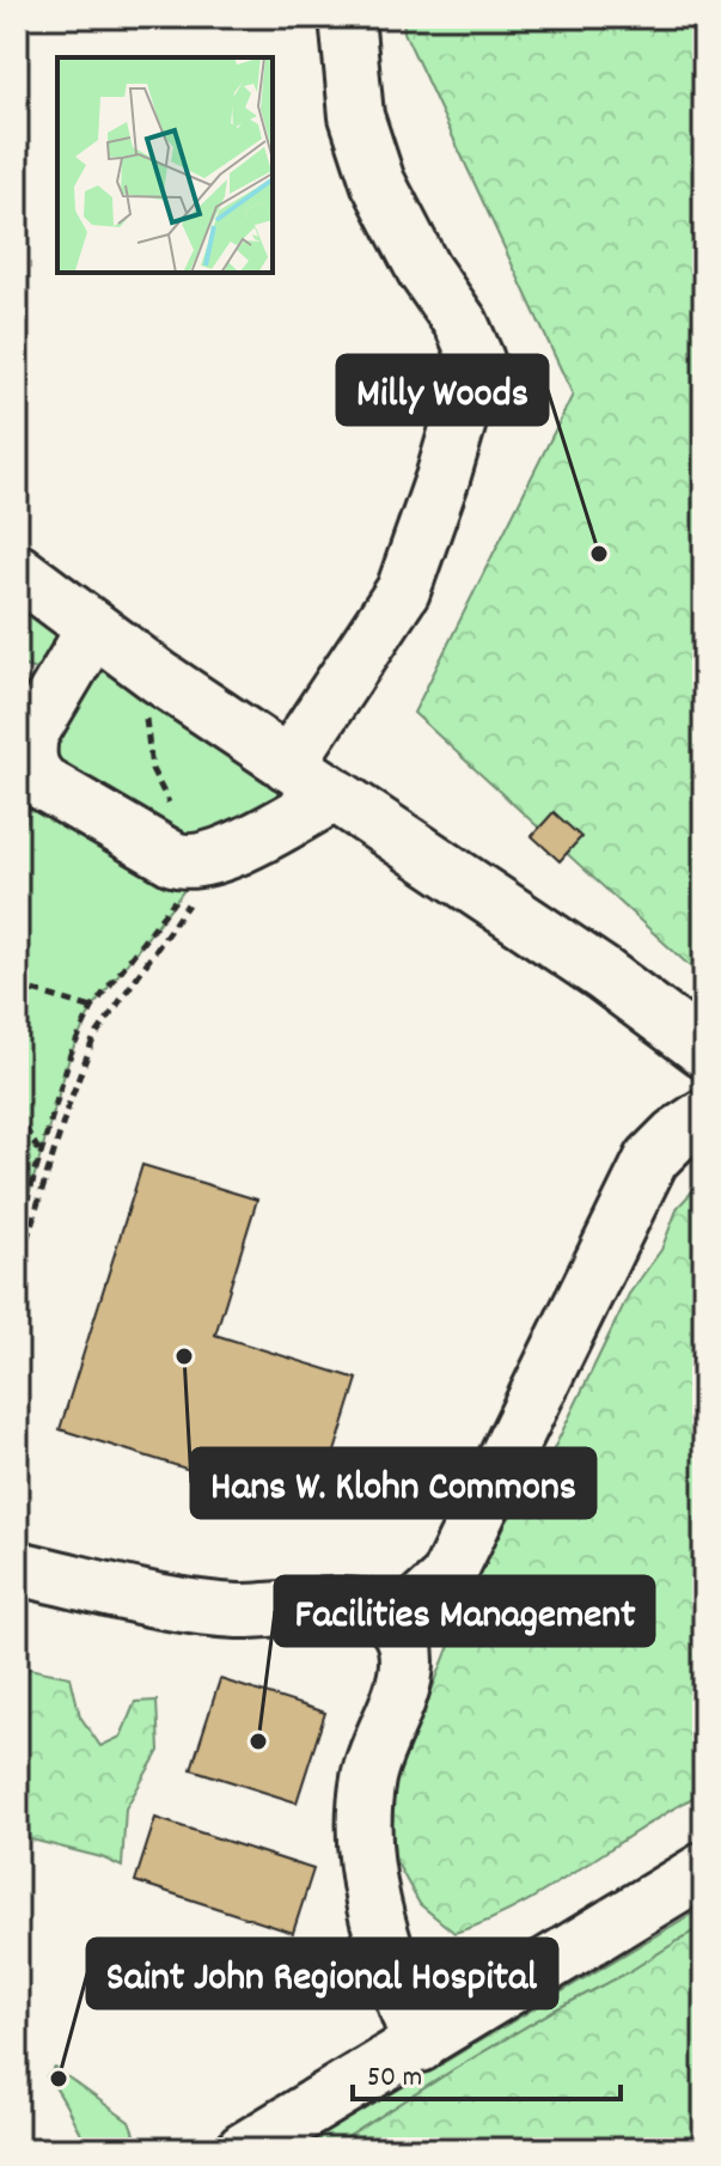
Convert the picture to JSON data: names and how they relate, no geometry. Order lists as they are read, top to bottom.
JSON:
{
  "places": [
    "Milly Woods",
    "Hans W. Klohn Commons",
    "Facilities Management",
    "Saint John Regional Hospital"
  ],
  "scale_bar": "50 m"
}
